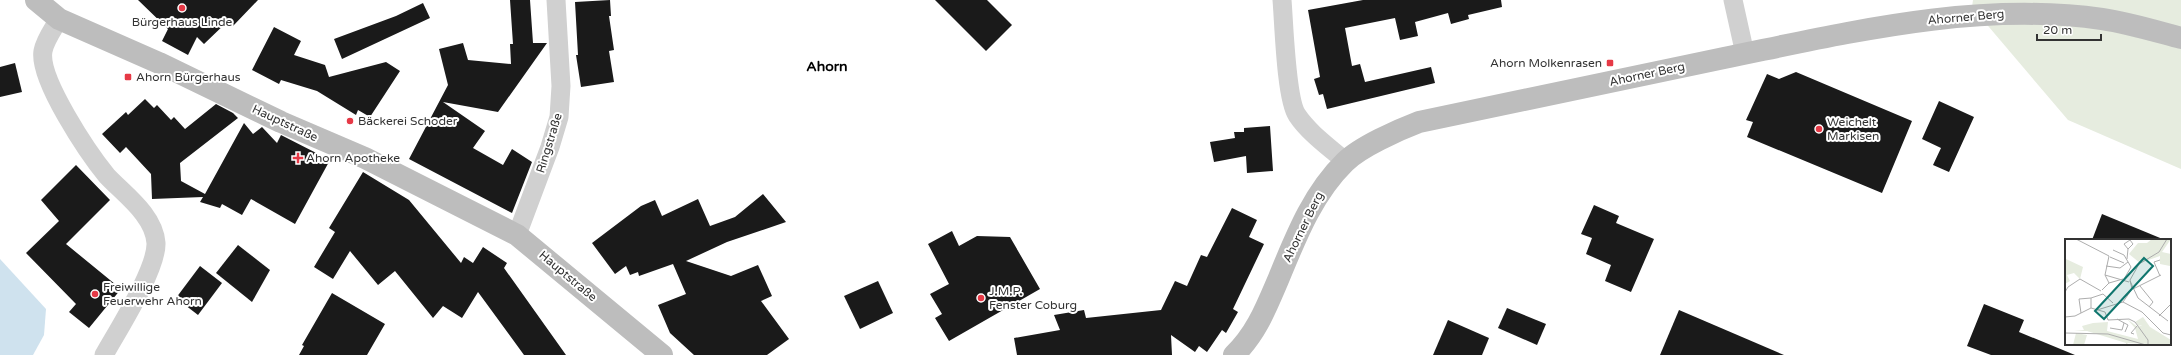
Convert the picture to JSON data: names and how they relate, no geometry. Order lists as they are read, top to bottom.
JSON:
{
  "streets": {
    "street": ["Ahorner Berg", "Hauptstraße", "Ringstraße"]
  },
  "crossings": [
    ["Hauptstraße", "Ringstraße"]
  ],
  "districts": ["Ahorn"],
  "places": {
    "other": [
      "Bürgerhaus Linde",
      "Bäckerei Schoder",
      "Weichelt Markisen",
      "Freiwillige Feuerwehr Ahorn",
      "J.M.P. Fenster Coburg"
    ],
    "transit": ["Ahorn Molkenrasen", "Ahorn Bürgerhaus"],
    "health": ["Ahorn Apotheke"]
  },
  "scale_bar": "20 m"
}
